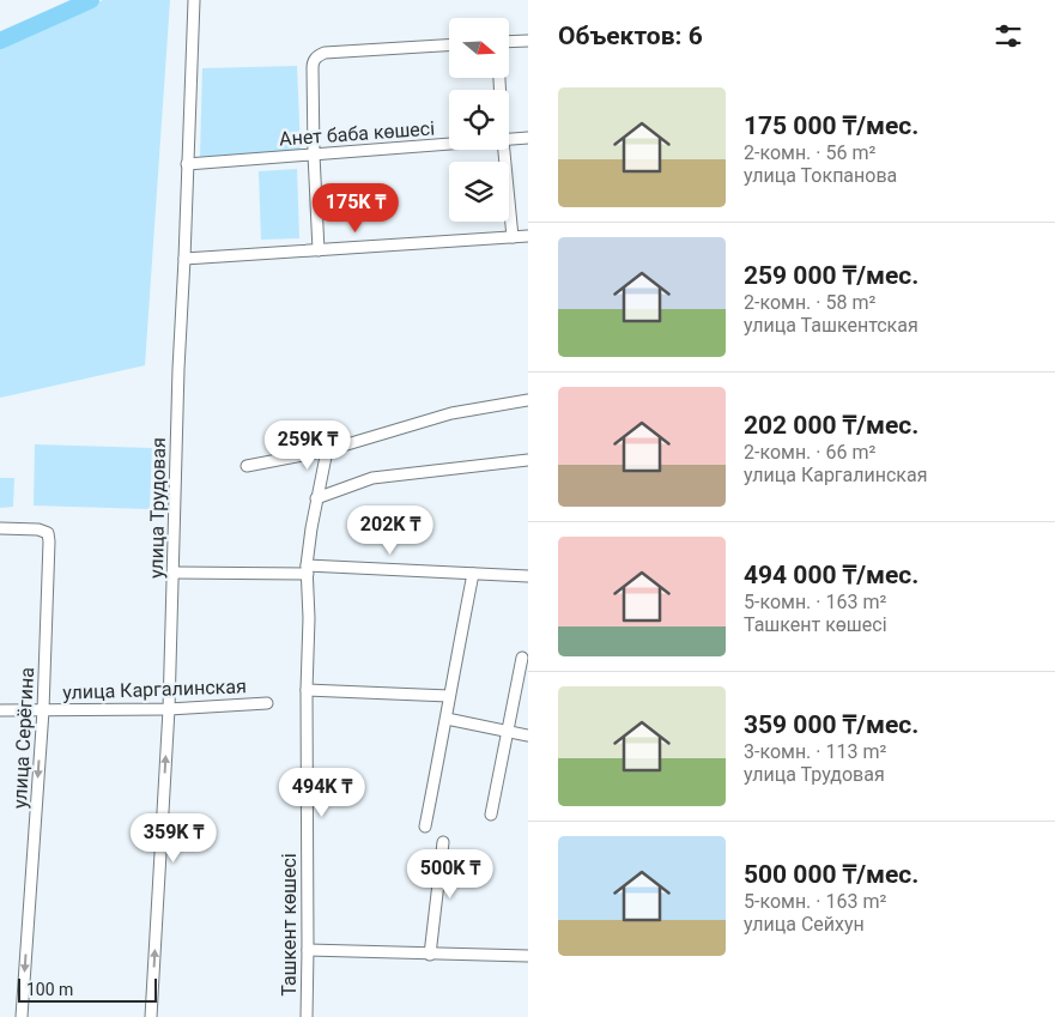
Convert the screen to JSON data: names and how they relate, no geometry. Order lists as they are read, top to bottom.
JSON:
{
  "streets": {
    "street": [
      "Анет баба көшесі",
      "улица Трудовая",
      "улица Каргалинская",
      "улица Серёгина",
      "Ташкент көшесі"
    ]
  },
  "crossings": [
    ["Анет баба көшесі", "улица Трудовая"],
    ["улица Трудовая", "улица Каргалинская"],
    ["улица Каргалинская", "улица Серёгина"]
  ],
  "one_way": ["улица Серёгина"],
  "scale_bar": "100 m",
  "north": "right",
  "page": {
    "heading": "Объектов: 6",
    "list": [
      {
        "name": "175 000 ₸/мес.",
        "note": "2-комн. · 56 m² · улица Токпанова"
      },
      {
        "name": "259 000 ₸/мес.",
        "note": "2-комн. · 58 m² · улица Ташкентская"
      },
      {
        "name": "202 000 ₸/мес.",
        "note": "2-комн. · 66 m² · улица Каргалинская"
      },
      {
        "name": "494 000 ₸/мес.",
        "note": "5-комн. · 163 m² · Ташкент көшесі"
      },
      {
        "name": "359 000 ₸/мес.",
        "note": "3-комн. · 113 m² · улица Трудовая"
      },
      {
        "name": "500 000 ₸/мес.",
        "note": "5-комн. · 163 m² · улица Сейхун"
      }
    ],
    "price": [
      "175K ₸",
      "259K ₸",
      "202K ₸",
      "494K ₸",
      "359K ₸",
      "500K ₸"
    ],
    "scale": "100 m"
  }
}
